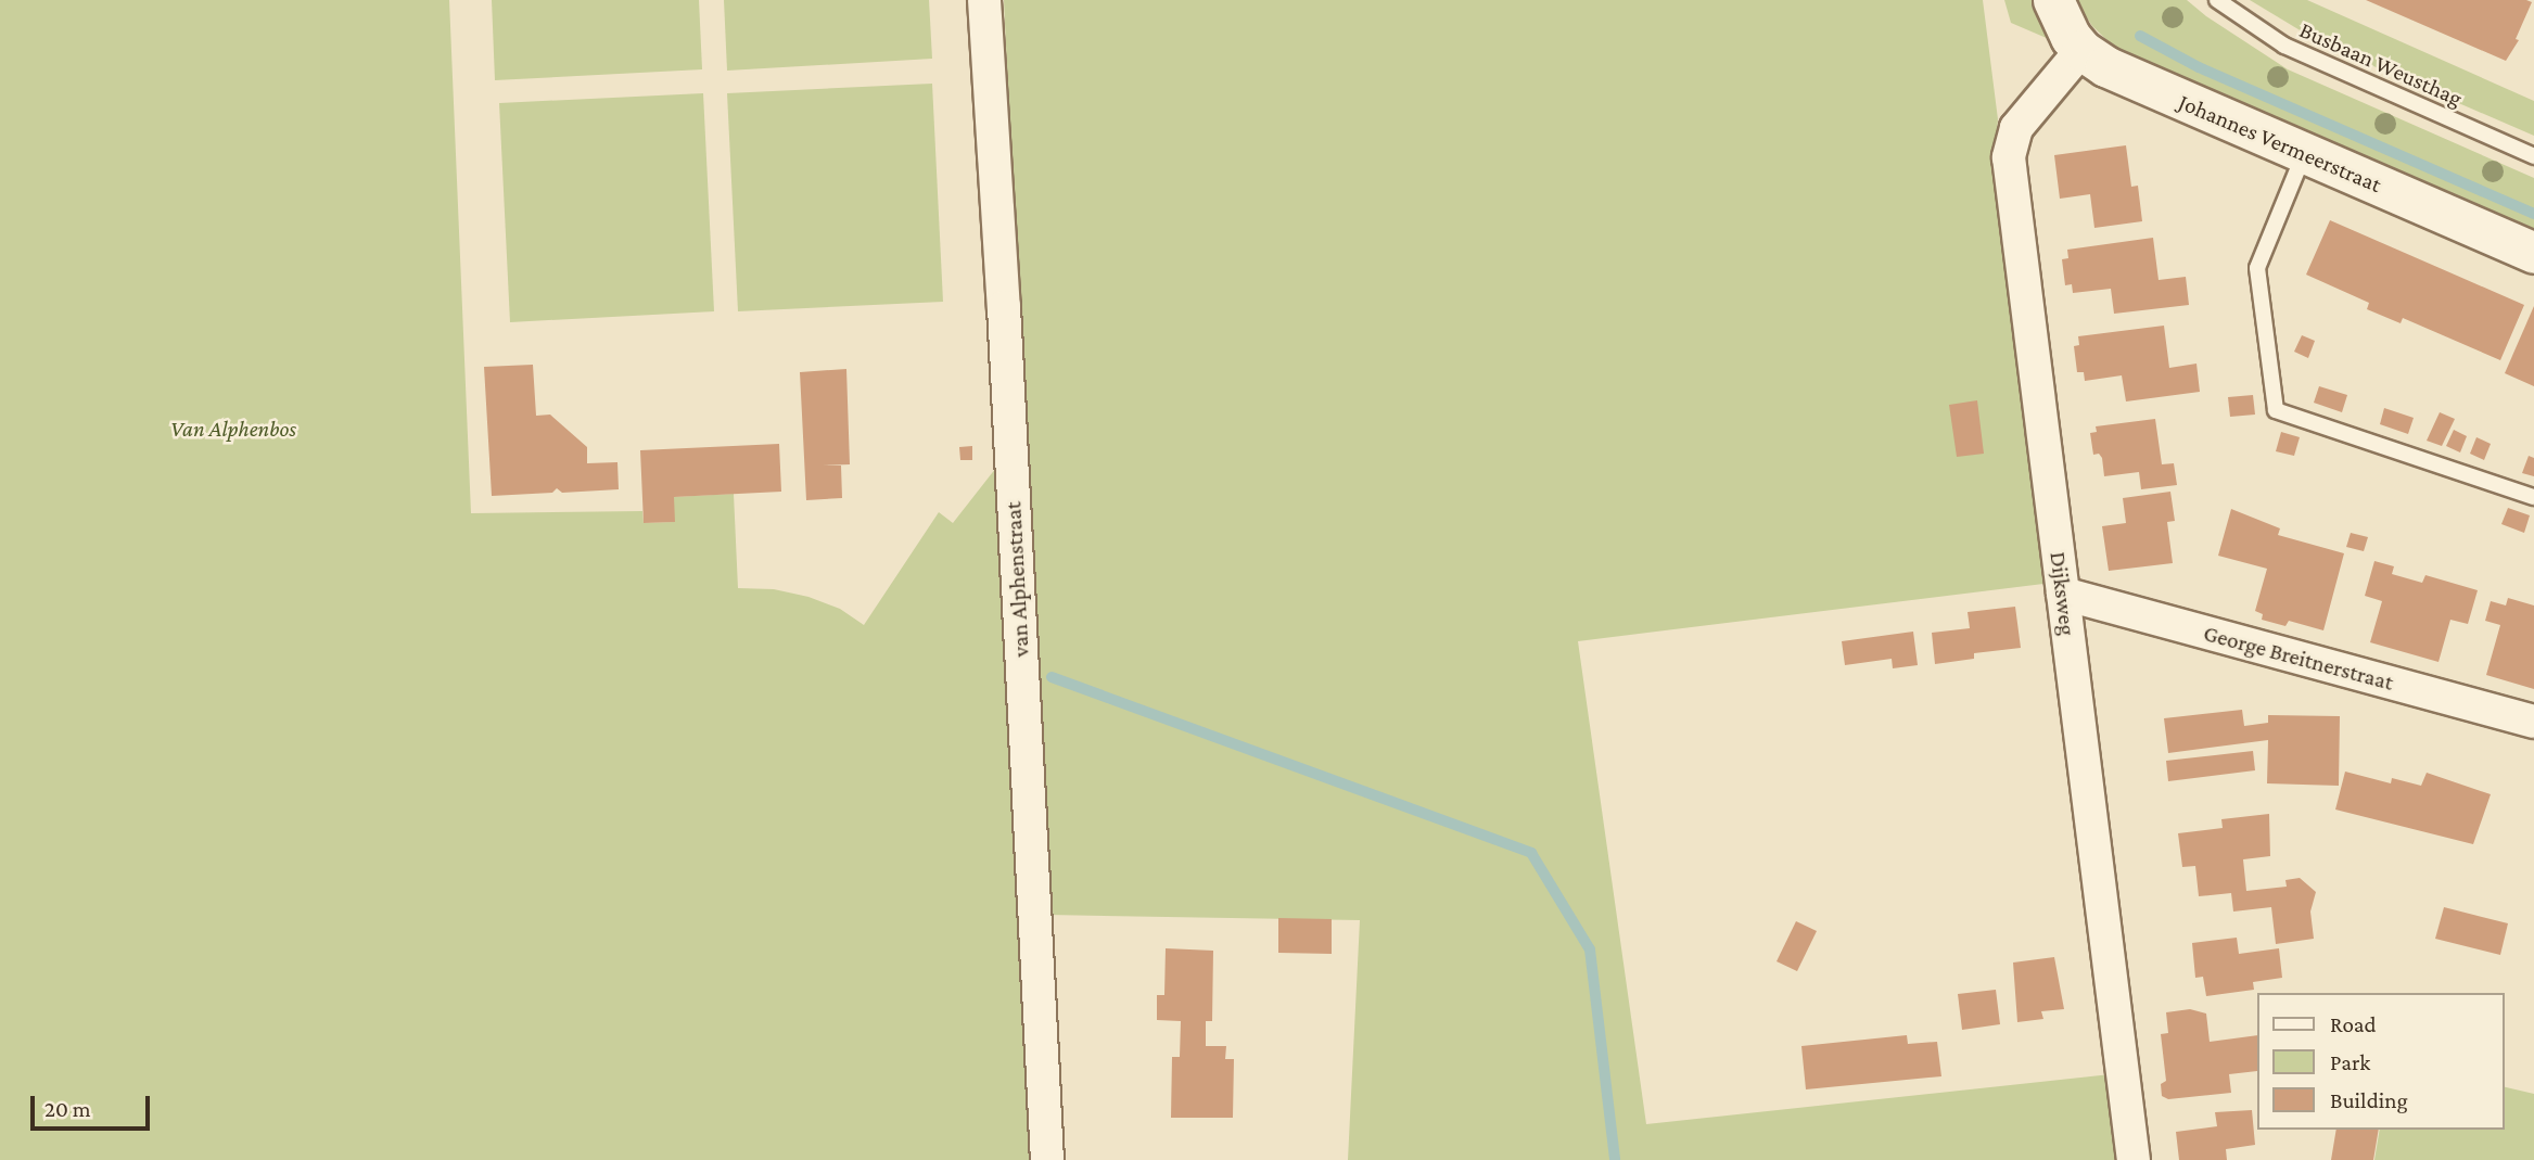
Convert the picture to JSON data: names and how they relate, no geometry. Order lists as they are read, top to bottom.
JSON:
{
  "streets": {
    "street": [
      "Johannes Vermeerstraat",
      "van Alphenstraat",
      "Dijksweg",
      "George Breitnerstraat"
    ],
    "lane": ["Busbaan Weusthag"]
  },
  "crossings": [
    ["Johannes Vermeerstraat", "Dijksweg"],
    ["Dijksweg", "George Breitnerstraat"]
  ],
  "parks": ["Van Alphenbos"],
  "legend": ["Road", "Park", "Building"],
  "scale_bar": "20 m"
}
